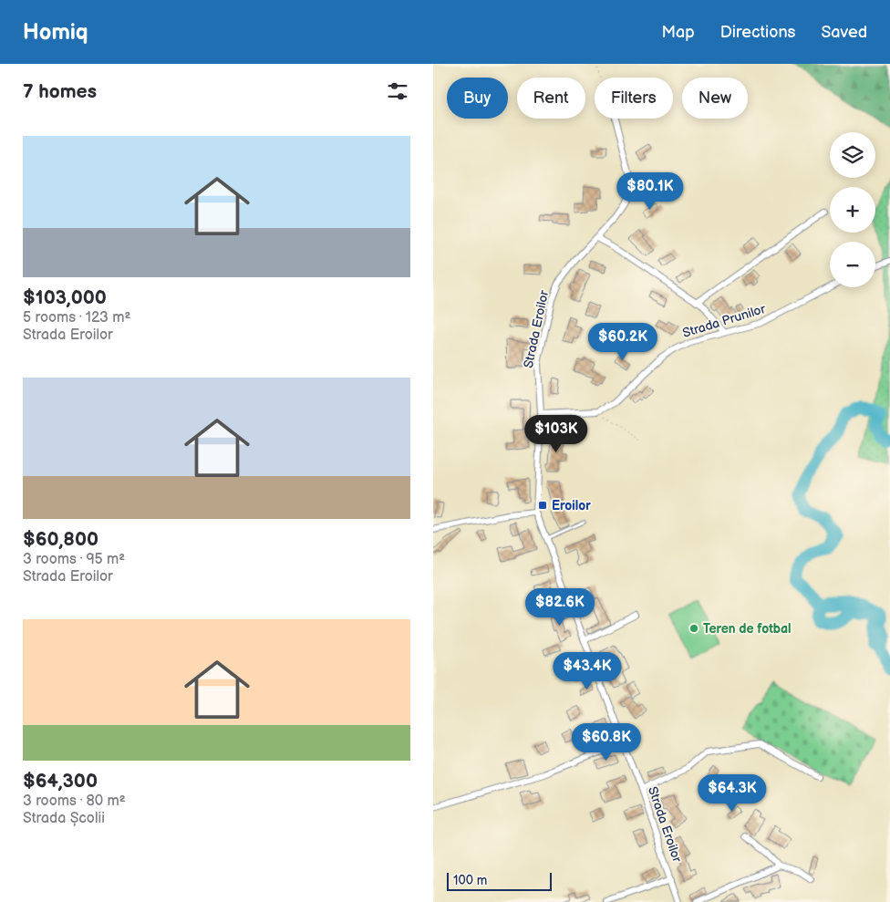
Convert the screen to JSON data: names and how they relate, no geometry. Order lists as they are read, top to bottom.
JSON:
{
  "streets": {
    "street": ["Strada Prunilor", "Strada Eroilor"]
  },
  "crossings": [
    ["Strada Prunilor", "Strada Eroilor"]
  ],
  "places": {
    "transit": ["Eroilor"],
    "other": ["Teren de fotbal"]
  },
  "scale_bar": "100 m",
  "page": {
    "header": "Homiq",
    "nav": ["Map", "Directions", "Saved"],
    "heading": "7 homes",
    "chip": [
      "Buy",
      "Rent",
      "Filters",
      "New"
    ],
    "list": [
      {
        "name": "$103,000",
        "note": "5 rooms · 123 m² · Strada Eroilor"
      },
      {
        "name": "$60,800",
        "note": "3 rooms · 95 m² · Strada Eroilor"
      },
      {
        "name": "$64,300",
        "note": "3 rooms · 80 m² · Strada Școlii"
      }
    ],
    "map_buttons": ["+", "−"],
    "price": [
      "$80.1K",
      "$60.2K",
      "$103K",
      "$82.6K",
      "$43.4K",
      "$60.8K",
      "$64.3K"
    ],
    "scale": "100 m"
  }
}
